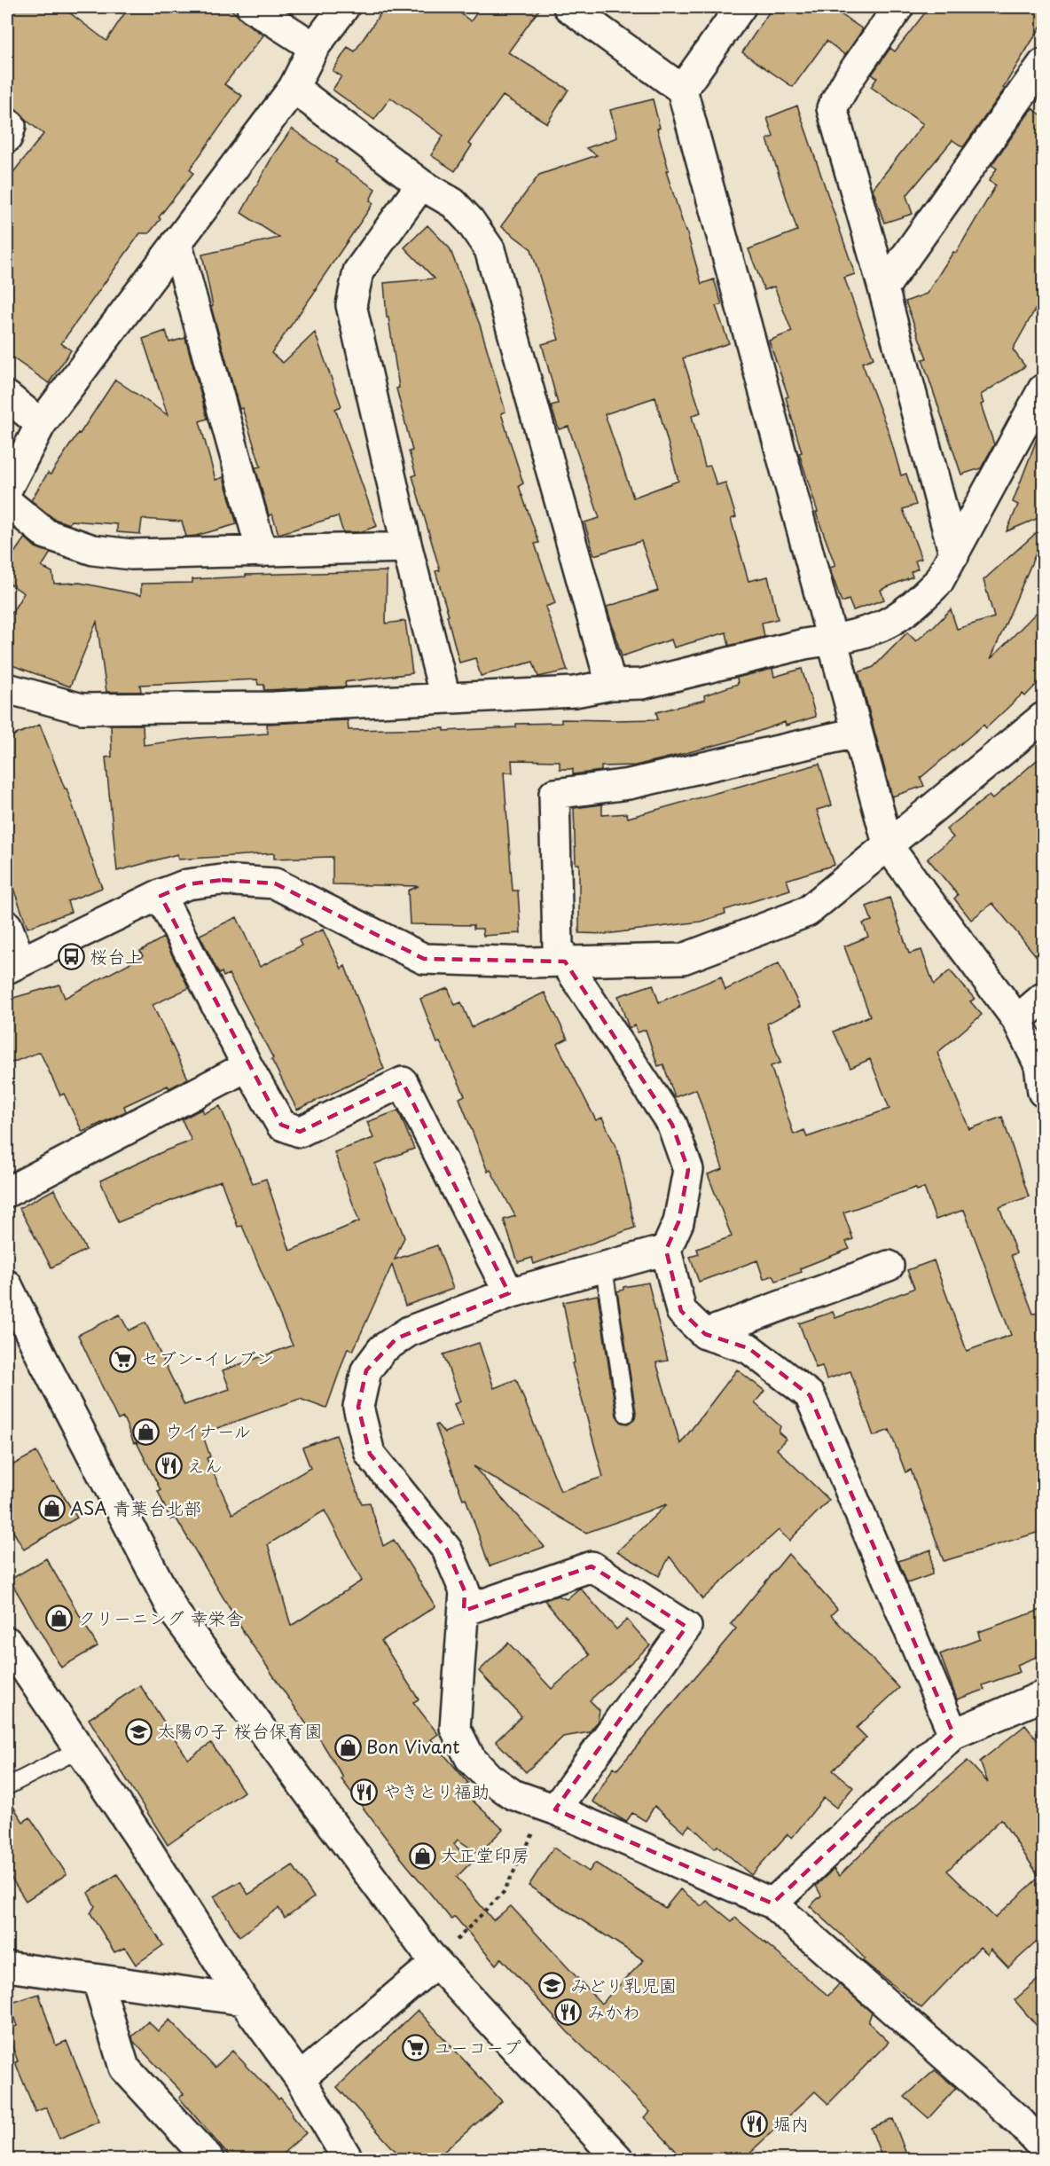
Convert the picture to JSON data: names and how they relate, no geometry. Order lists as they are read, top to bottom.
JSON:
{
  "places": {
    "bus stop": ["桜台上"],
    "supermarket": ["セブン-イレブン", "ユーコープ"],
    "shop": [
      "ウイナール",
      "ASA 青葉台北部",
      "クリーニング 幸栄舎",
      "Bon Vivant",
      "大正堂印房"
    ],
    "restaurant": [
      "えん",
      "やきとり福助",
      "みかわ",
      "堀内"
    ],
    "school or university": ["太陽の子 桜台保育園", "みどり乳児園"]
  }
}
